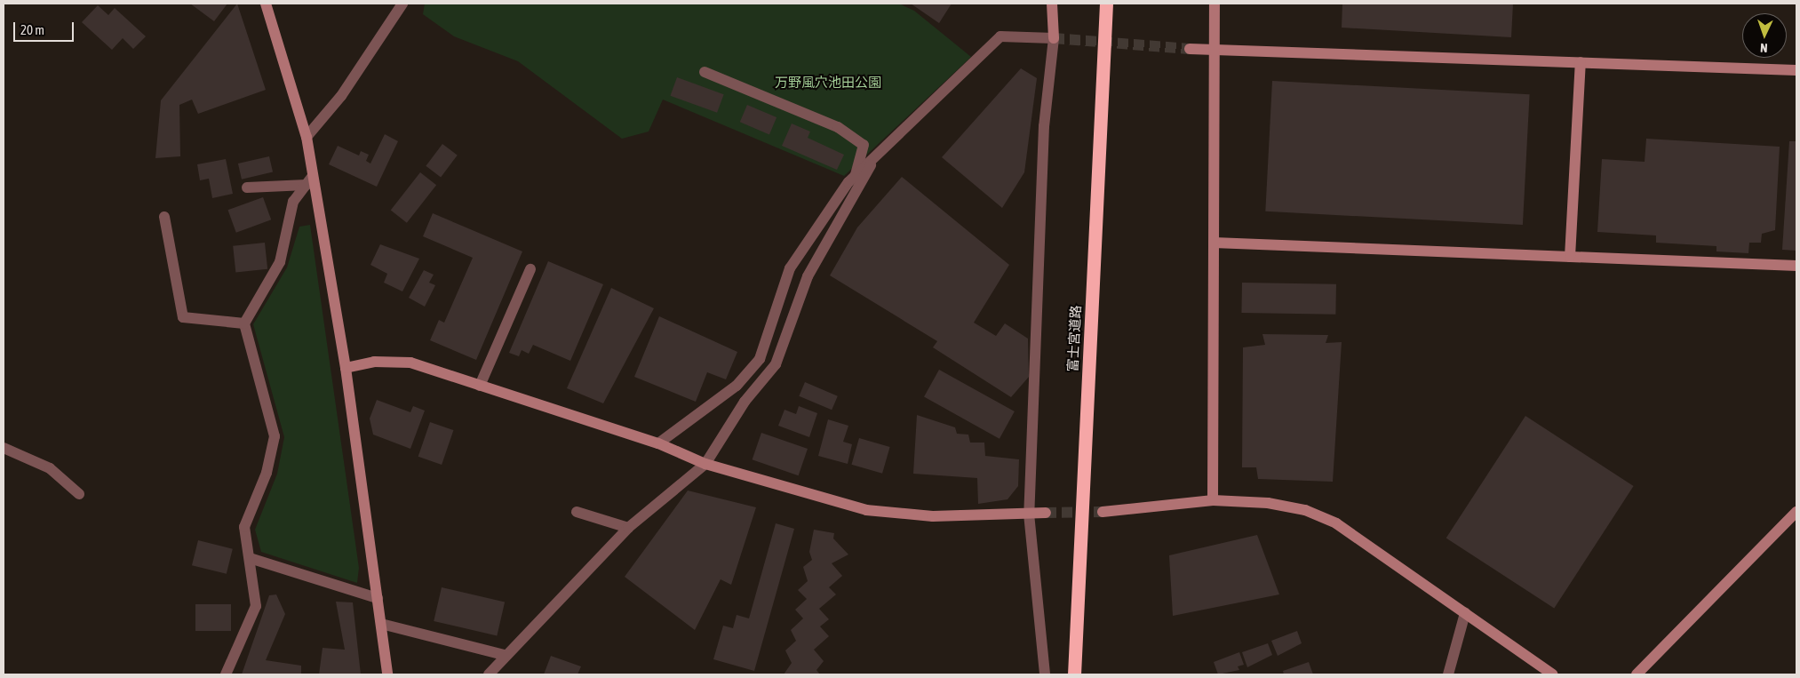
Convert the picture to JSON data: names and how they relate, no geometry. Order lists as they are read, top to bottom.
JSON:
{
  "streets": {
    "highway": ["富士宮道路"]
  },
  "parks": ["万野風穴池田公園"],
  "scale_bar": "20 m",
  "north": "bottom"
}
